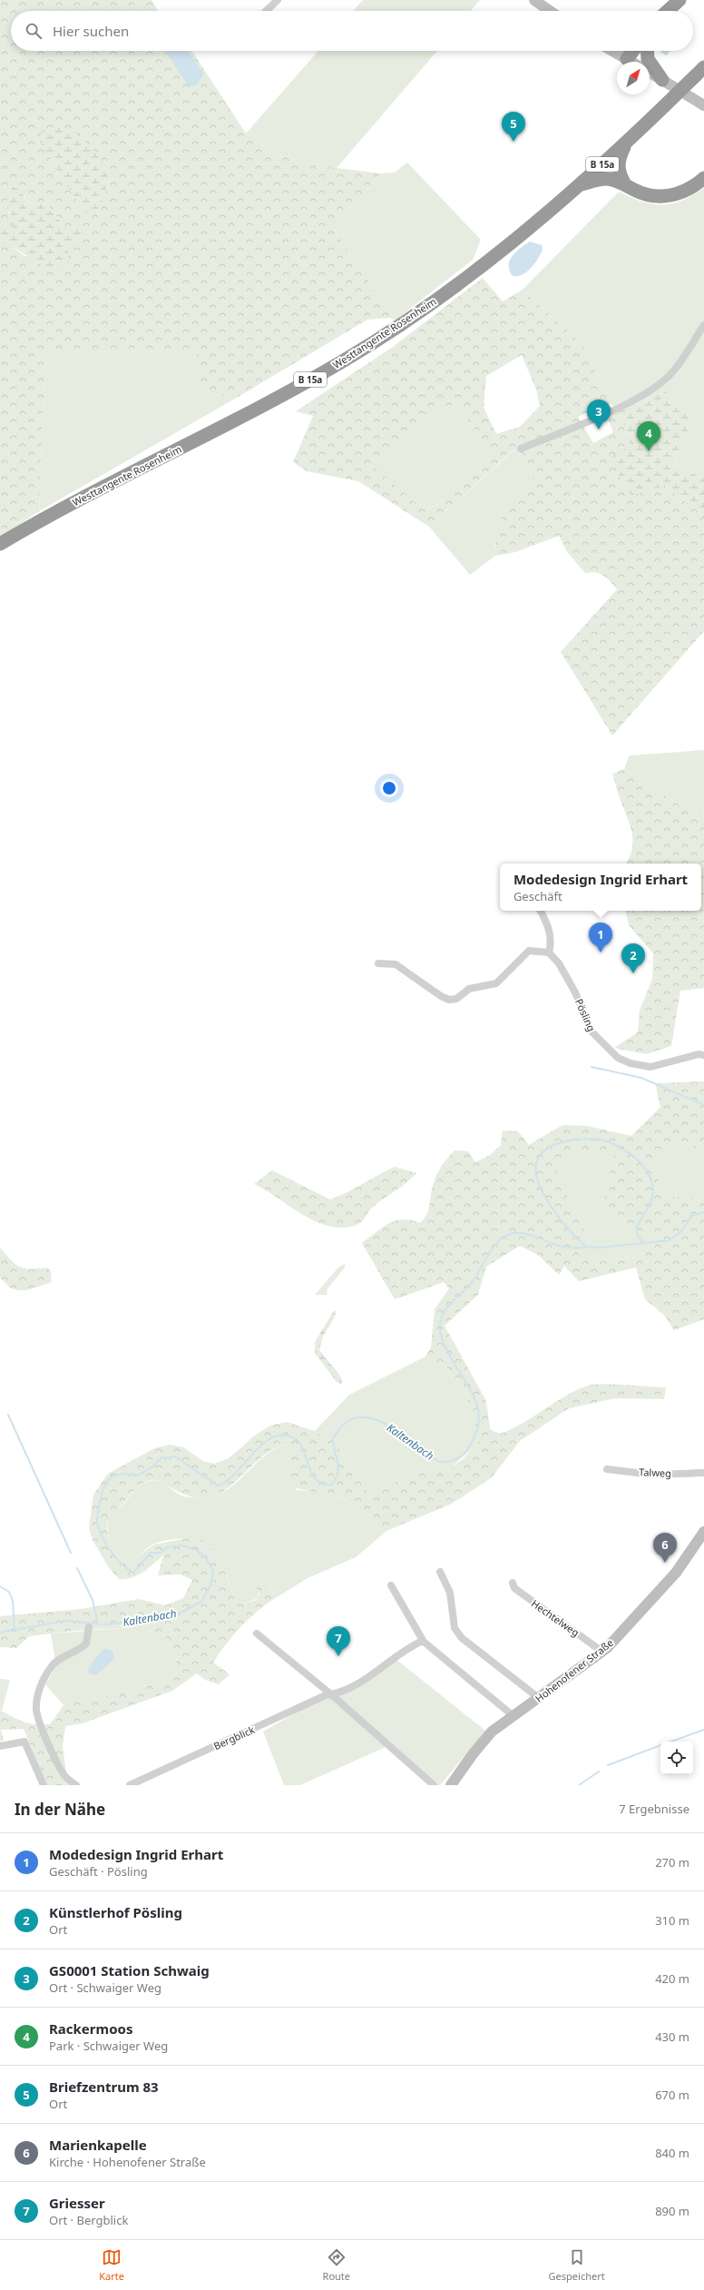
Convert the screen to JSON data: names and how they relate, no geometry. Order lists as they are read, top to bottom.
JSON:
{
  "streets": {
    "highway": ["B 15a", "Westtangente Rosenheim"],
    "main road": ["Hohenofener Straße"],
    "street": [
      "Pösling",
      "Talweg",
      "Hechtelweg",
      "Bergblick"
    ]
  },
  "crossings": [
    ["Hechtelweg", "Hohenofener Straße"]
  ],
  "water": ["Kaltenbach"],
  "north": "top right",
  "page": {
    "search": "Hier suchen",
    "pins": [
      "5",
      "3",
      "4",
      "1",
      "2",
      "6",
      "7"
    ],
    "popup": ["Modedesign Ingrid Erhart", "Geschäft"],
    "heading": ["In der Nähe", "7 Ergebnisse"],
    "list": [
      {
        "mark": "1",
        "name": "Modedesign Ingrid Erhart",
        "note": "Geschäft · Pösling",
        "value": "270 m"
      },
      {
        "mark": "2",
        "name": "Künstlerhof Pösling",
        "note": "Ort",
        "value": "310 m"
      },
      {
        "mark": "3",
        "name": "GS0001 Station Schwaig",
        "note": "Ort · Schwaiger Weg",
        "value": "420 m"
      },
      {
        "mark": "4",
        "name": "Rackermoos",
        "note": "Park · Schwaiger Weg",
        "value": "430 m"
      },
      {
        "mark": "5",
        "name": "Briefzentrum 83",
        "note": "Ort",
        "value": "670 m"
      },
      {
        "mark": "6",
        "name": "Marienkapelle",
        "note": "Kirche · Hohenofener Straße",
        "value": "840 m"
      },
      {
        "mark": "7",
        "name": "Griesser",
        "note": "Ort · Bergblick",
        "value": "890 m"
      }
    ],
    "nav": ["Karte", "Route", "Gespeichert"]
  }
}
